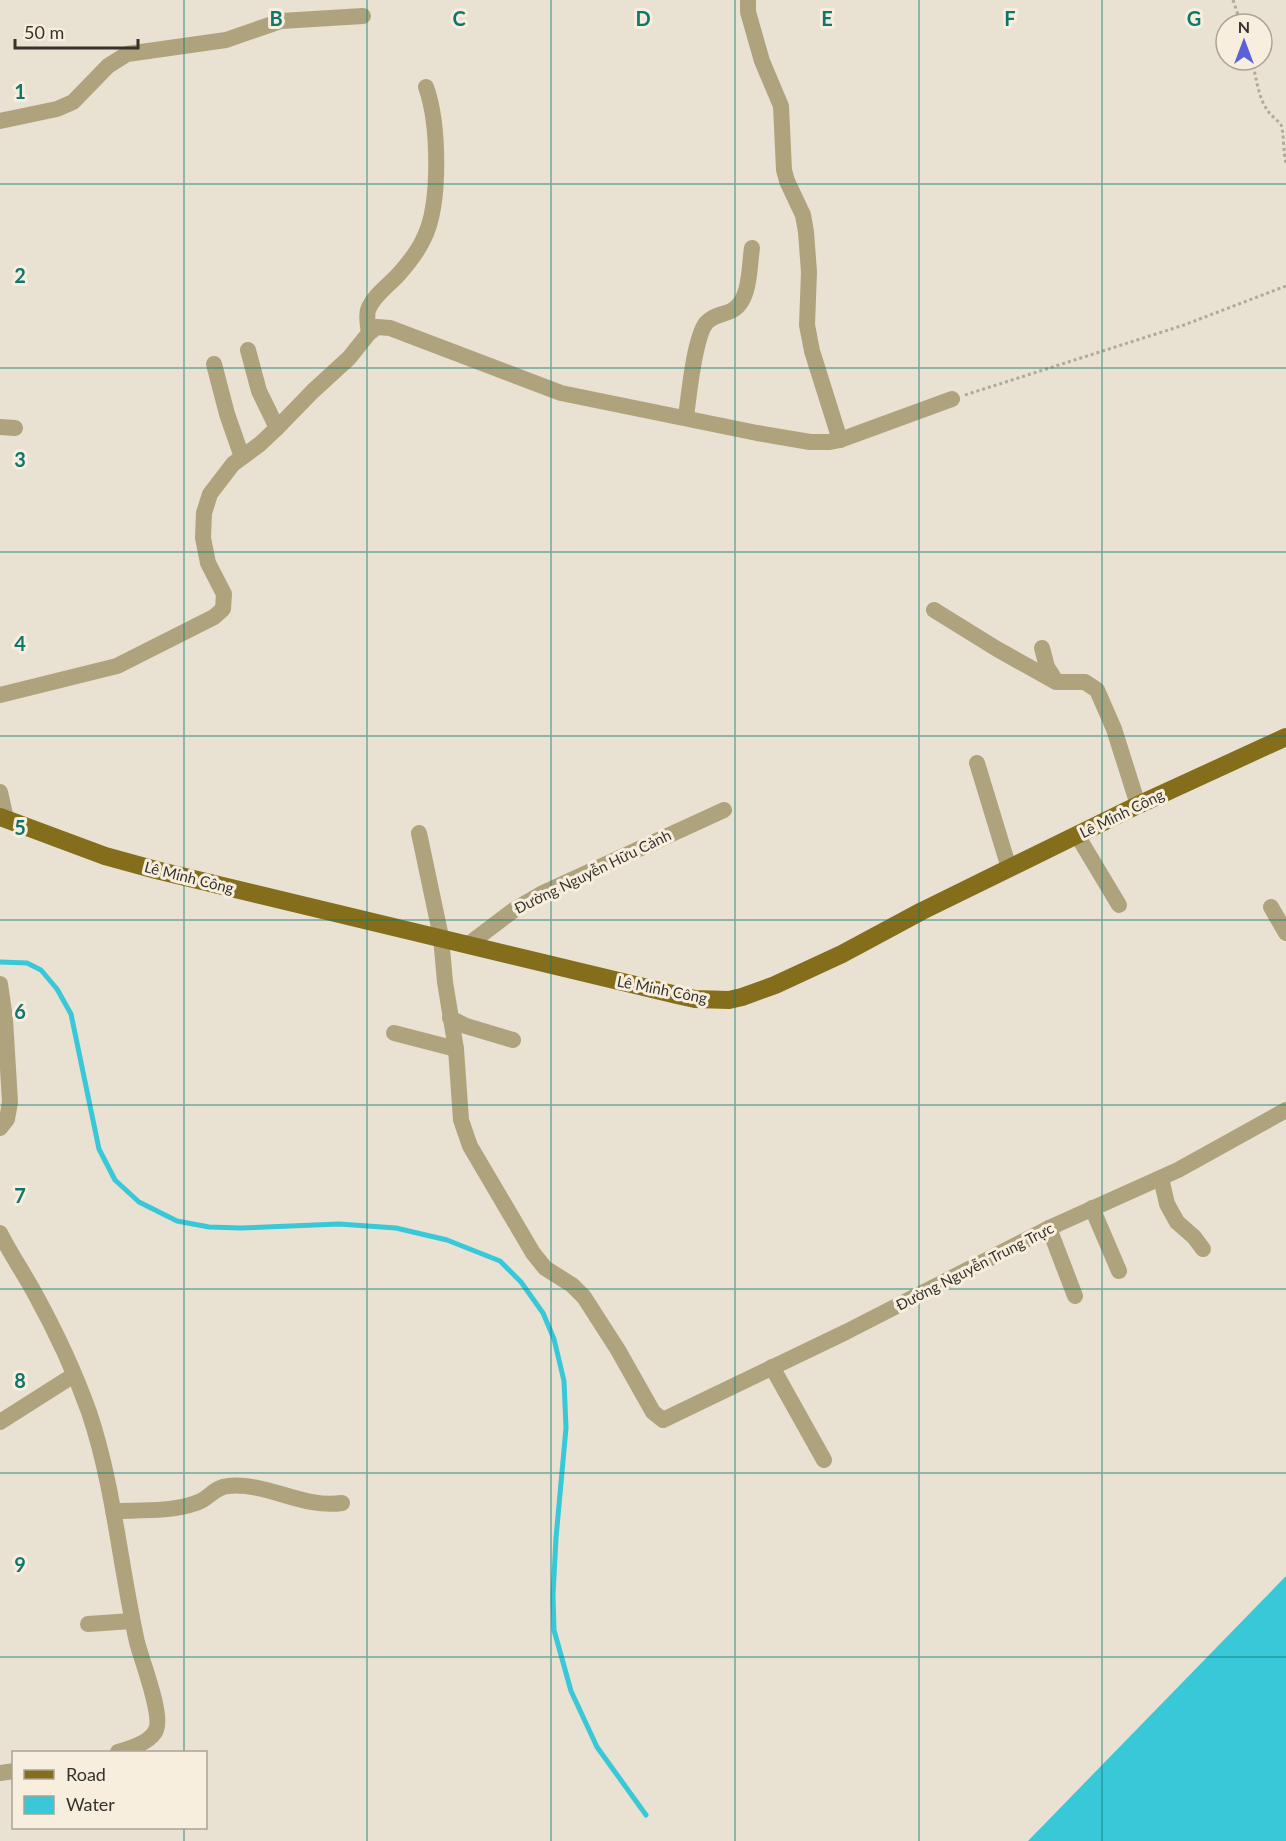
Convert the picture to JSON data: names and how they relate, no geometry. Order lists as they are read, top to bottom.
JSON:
{
  "streets": {
    "main road": ["Lê Minh Công"],
    "street": ["Đường Nguyễn Hữu Cảnh", "Đường Nguyễn Trung Trực"]
  },
  "crossings": [
    ["Lê Minh Công", "Đường Nguyễn Hữu Cảnh"]
  ],
  "legend": ["Road", "Water"],
  "scale_bar": "50 m",
  "north": "top",
  "grid": {
    "columns": [
      "B",
      "C",
      "D",
      "E",
      "F",
      "G"
    ],
    "rows": [
      "1",
      "2",
      "3",
      "4",
      "5",
      "6",
      "7",
      "8",
      "9"
    ]
  }
}
